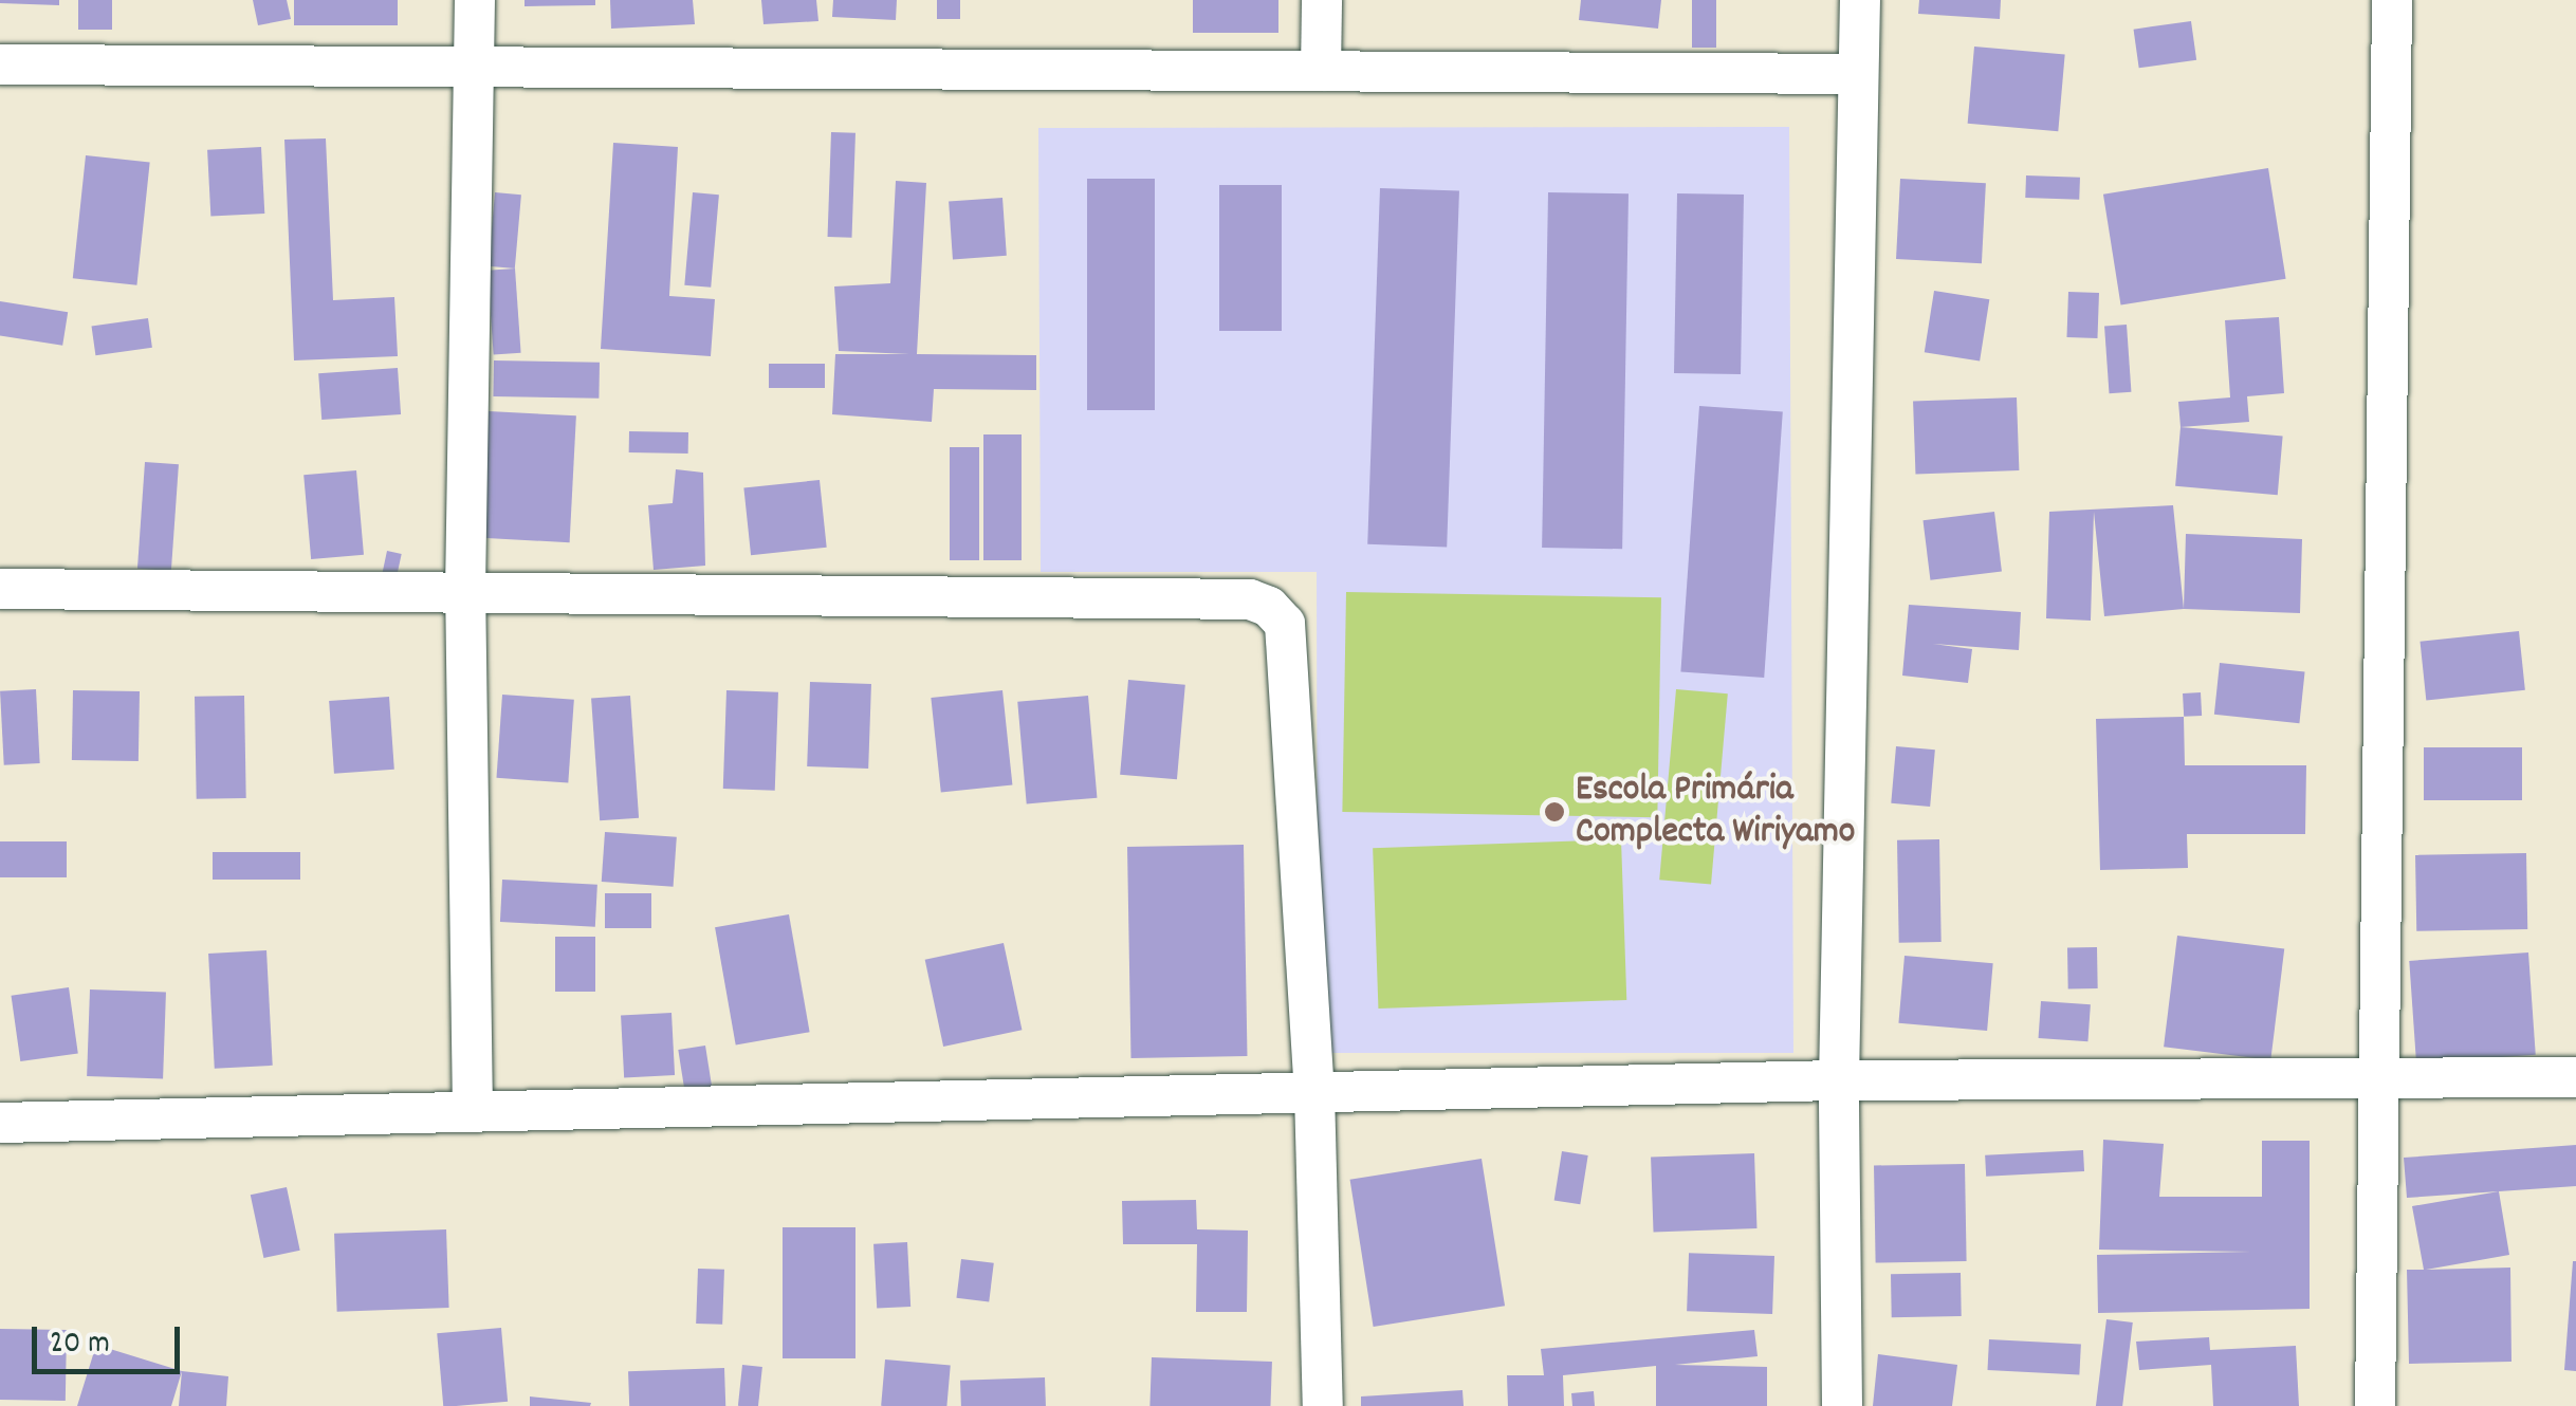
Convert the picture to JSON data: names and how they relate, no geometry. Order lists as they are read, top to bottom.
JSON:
{
  "places": ["Escola Primária Complecta Wiriyamo"],
  "scale_bar": "20 m"
}
